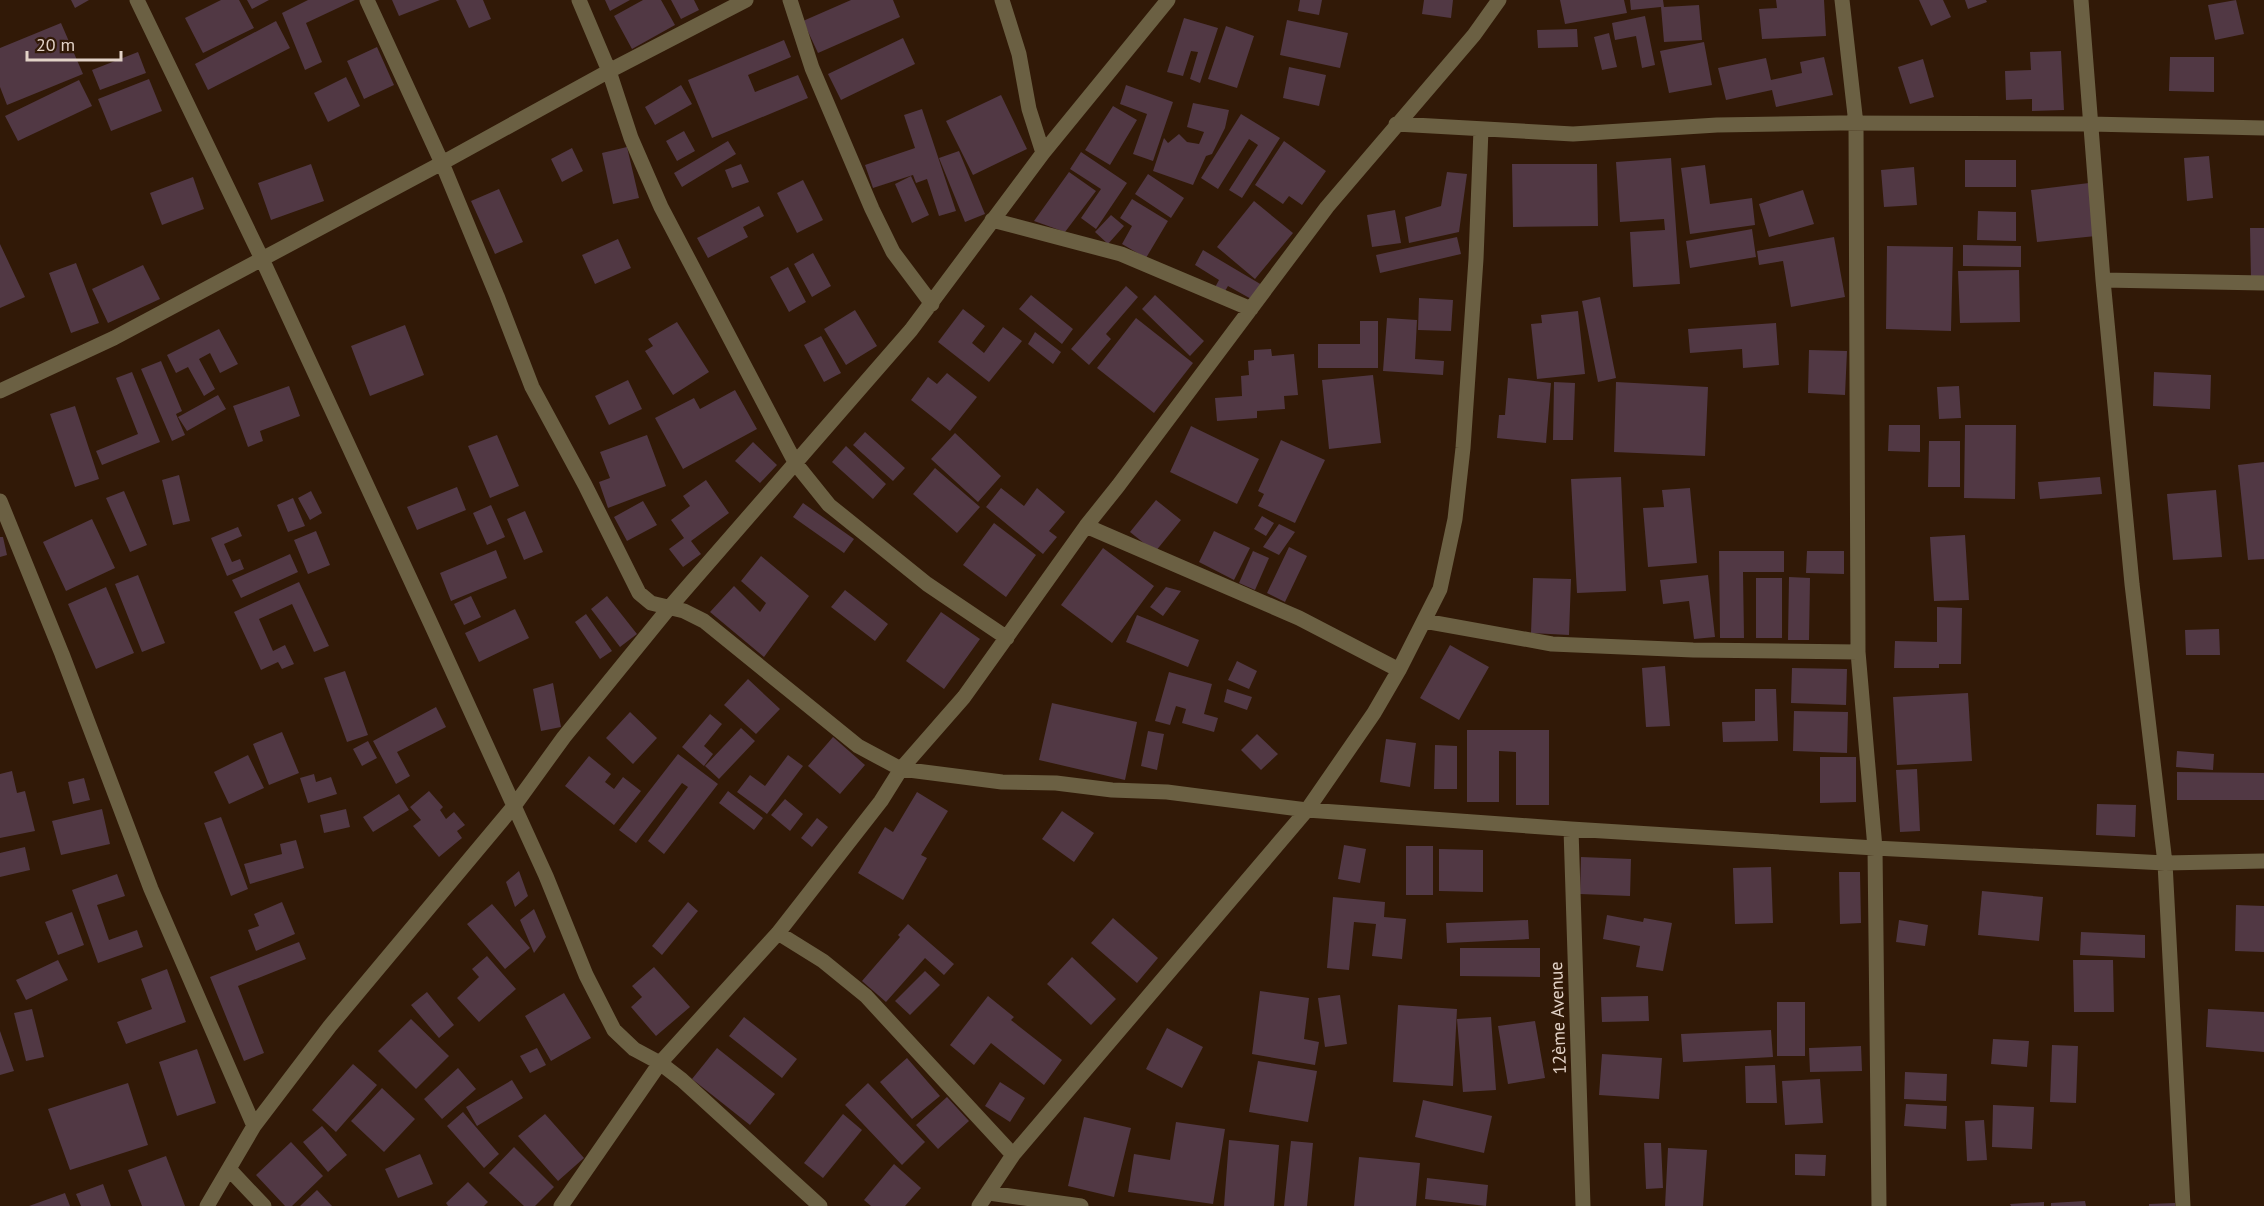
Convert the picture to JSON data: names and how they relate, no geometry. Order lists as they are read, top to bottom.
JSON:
{
  "streets": {
    "street": ["12ème Avenue"]
  },
  "scale_bar": "20 m"
}
